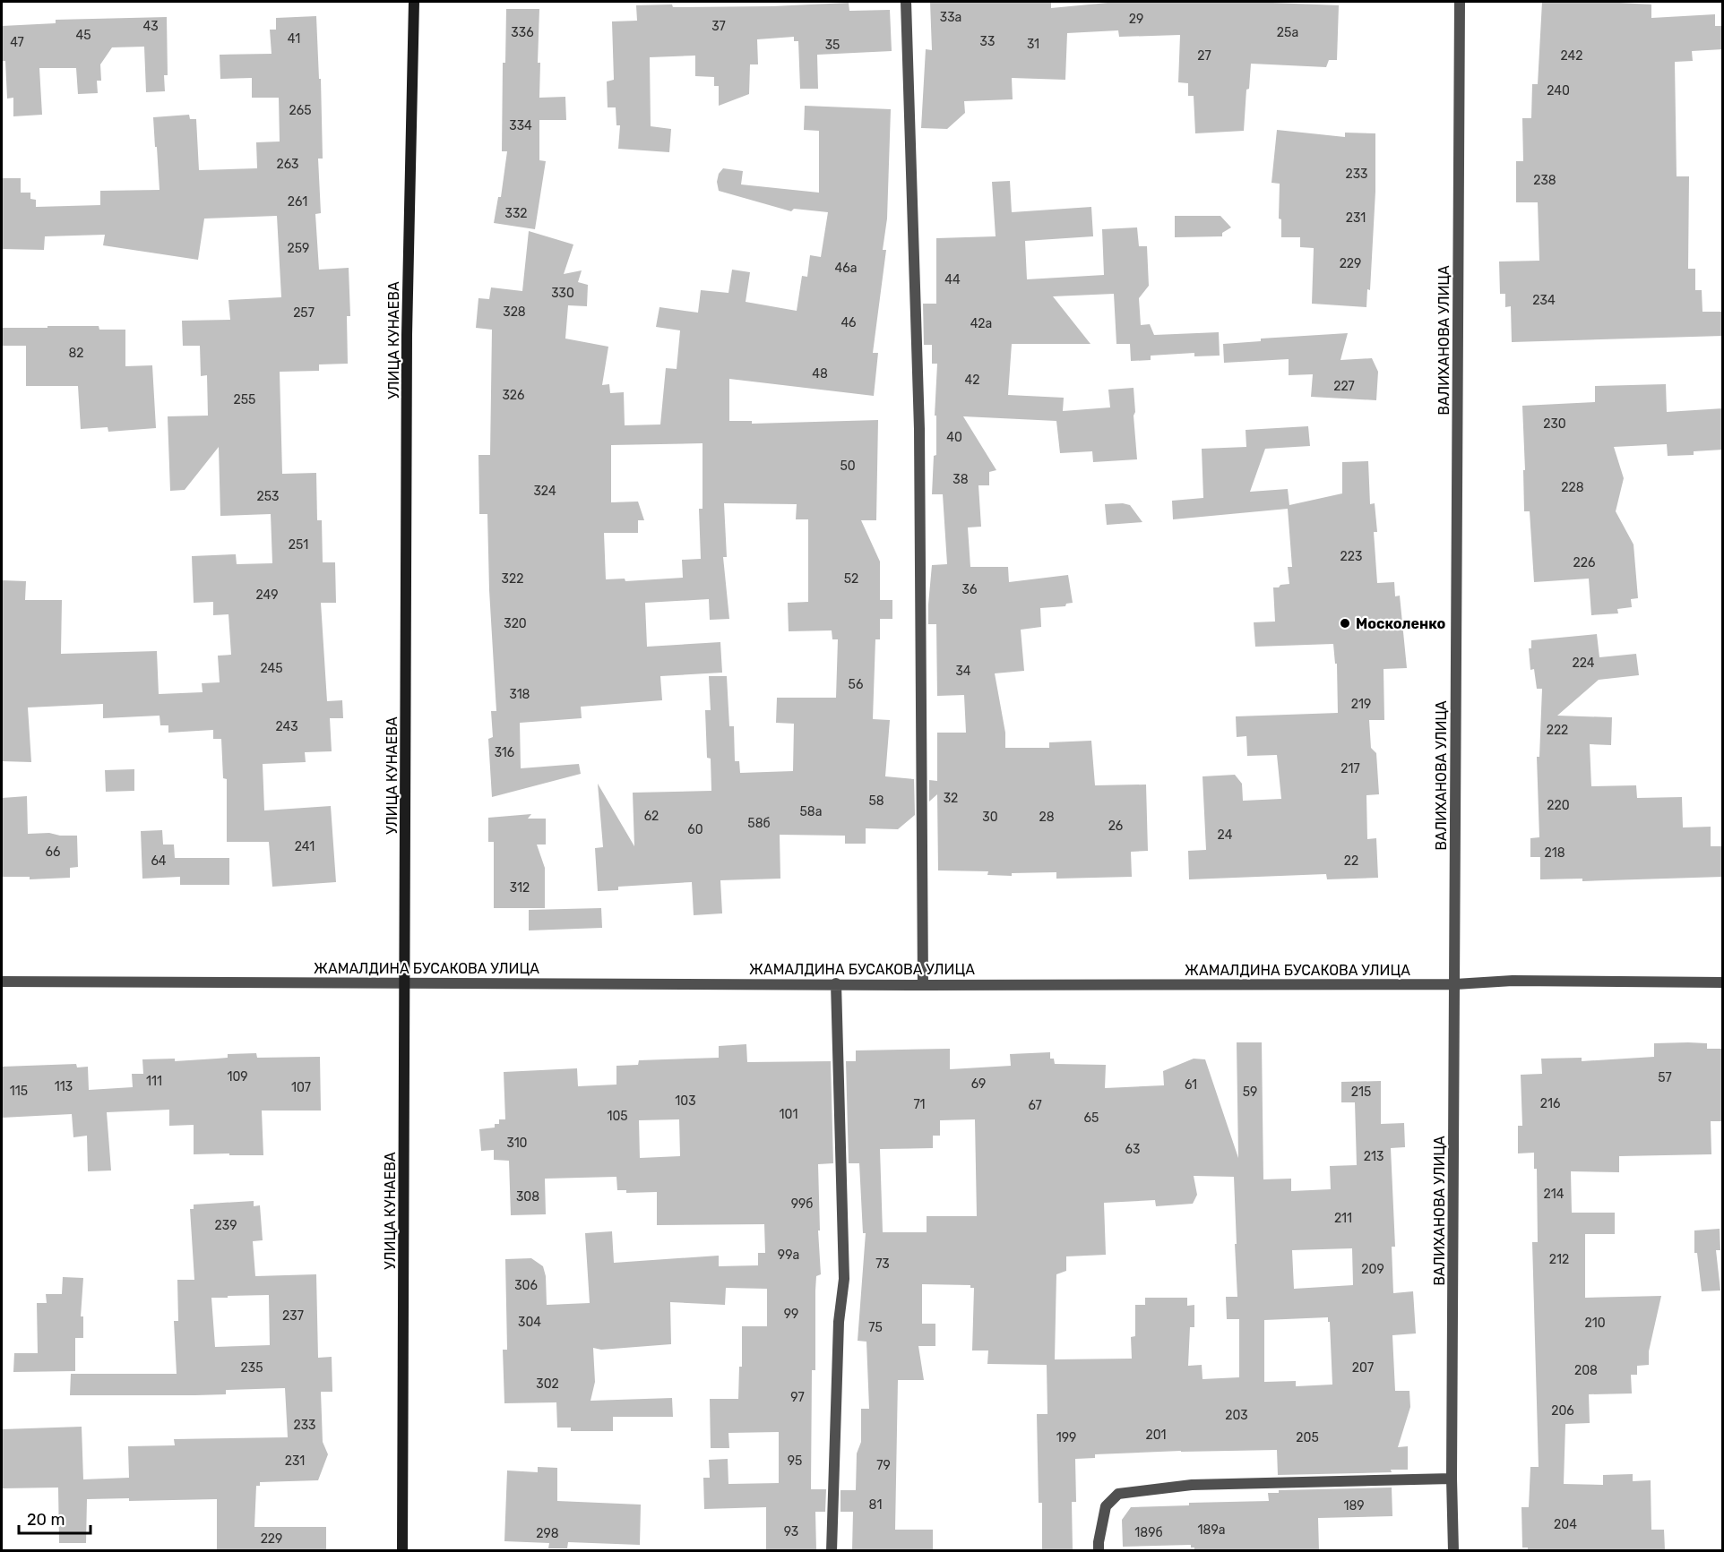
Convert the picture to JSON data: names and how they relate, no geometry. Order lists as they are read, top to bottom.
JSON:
{
  "streets": {
    "main road": ["УЛИЦА КУНАЕВА"],
    "street": ["ВАЛИХАНОВА УЛИЦА", "ЖАМАЛДИНА БУСАКОВА УЛИЦА"]
  },
  "crossings": [
    ["УЛИЦА КУНАЕВА", "ЖАМАЛДИНА БУСАКОВА УЛИЦА"],
    ["ВАЛИХАНОВА УЛИЦА", "ЖАМАЛДИНА БУСАКОВА УЛИЦА"]
  ],
  "places": ["Москоленко"],
  "house_numbers": [
    "33а",
    "29",
    "43",
    "37",
    "336",
    "25а",
    "45",
    "41",
    "33",
    "47",
    "31",
    "35",
    "27",
    "242",
    "240",
    "265",
    "334",
    "263",
    "233",
    "238",
    "261",
    "332",
    "231",
    "259",
    "229",
    "46а",
    "44",
    "330",
    "234",
    "328",
    "257",
    "46",
    "42а",
    "82",
    "48",
    "42",
    "227",
    "326",
    "255",
    "230",
    "40",
    "50",
    "38",
    "228",
    "324",
    "253",
    "251",
    "223",
    "226",
    "322",
    "52",
    "36",
    "249",
    "320",
    "224",
    "245",
    "34",
    "56",
    "318",
    "219",
    "243",
    "222",
    "316",
    "217",
    "32",
    "58",
    "220",
    "58а",
    "62",
    "30",
    "28",
    "58б",
    "26",
    "60",
    "24",
    "241",
    "66",
    "218",
    "64",
    "22",
    "312",
    "109",
    "57",
    "111",
    "69",
    "61",
    "113",
    "107",
    "115",
    "59",
    "215",
    "103",
    "216",
    "71",
    "67",
    "101",
    "105",
    "65",
    "310",
    "63",
    "213",
    "214",
    "308",
    "99б",
    "211",
    "239",
    "99а",
    "212",
    "73",
    "209",
    "306",
    "99",
    "237",
    "304",
    "210",
    "75",
    "235",
    "207",
    "208",
    "302",
    "97",
    "206",
    "203",
    "233",
    "201",
    "199",
    "205",
    "231",
    "95",
    "79",
    "81",
    "189",
    "204",
    "189а",
    "93",
    "189б",
    "298",
    "229"
  ],
  "scale_bar": "20 m"
}
